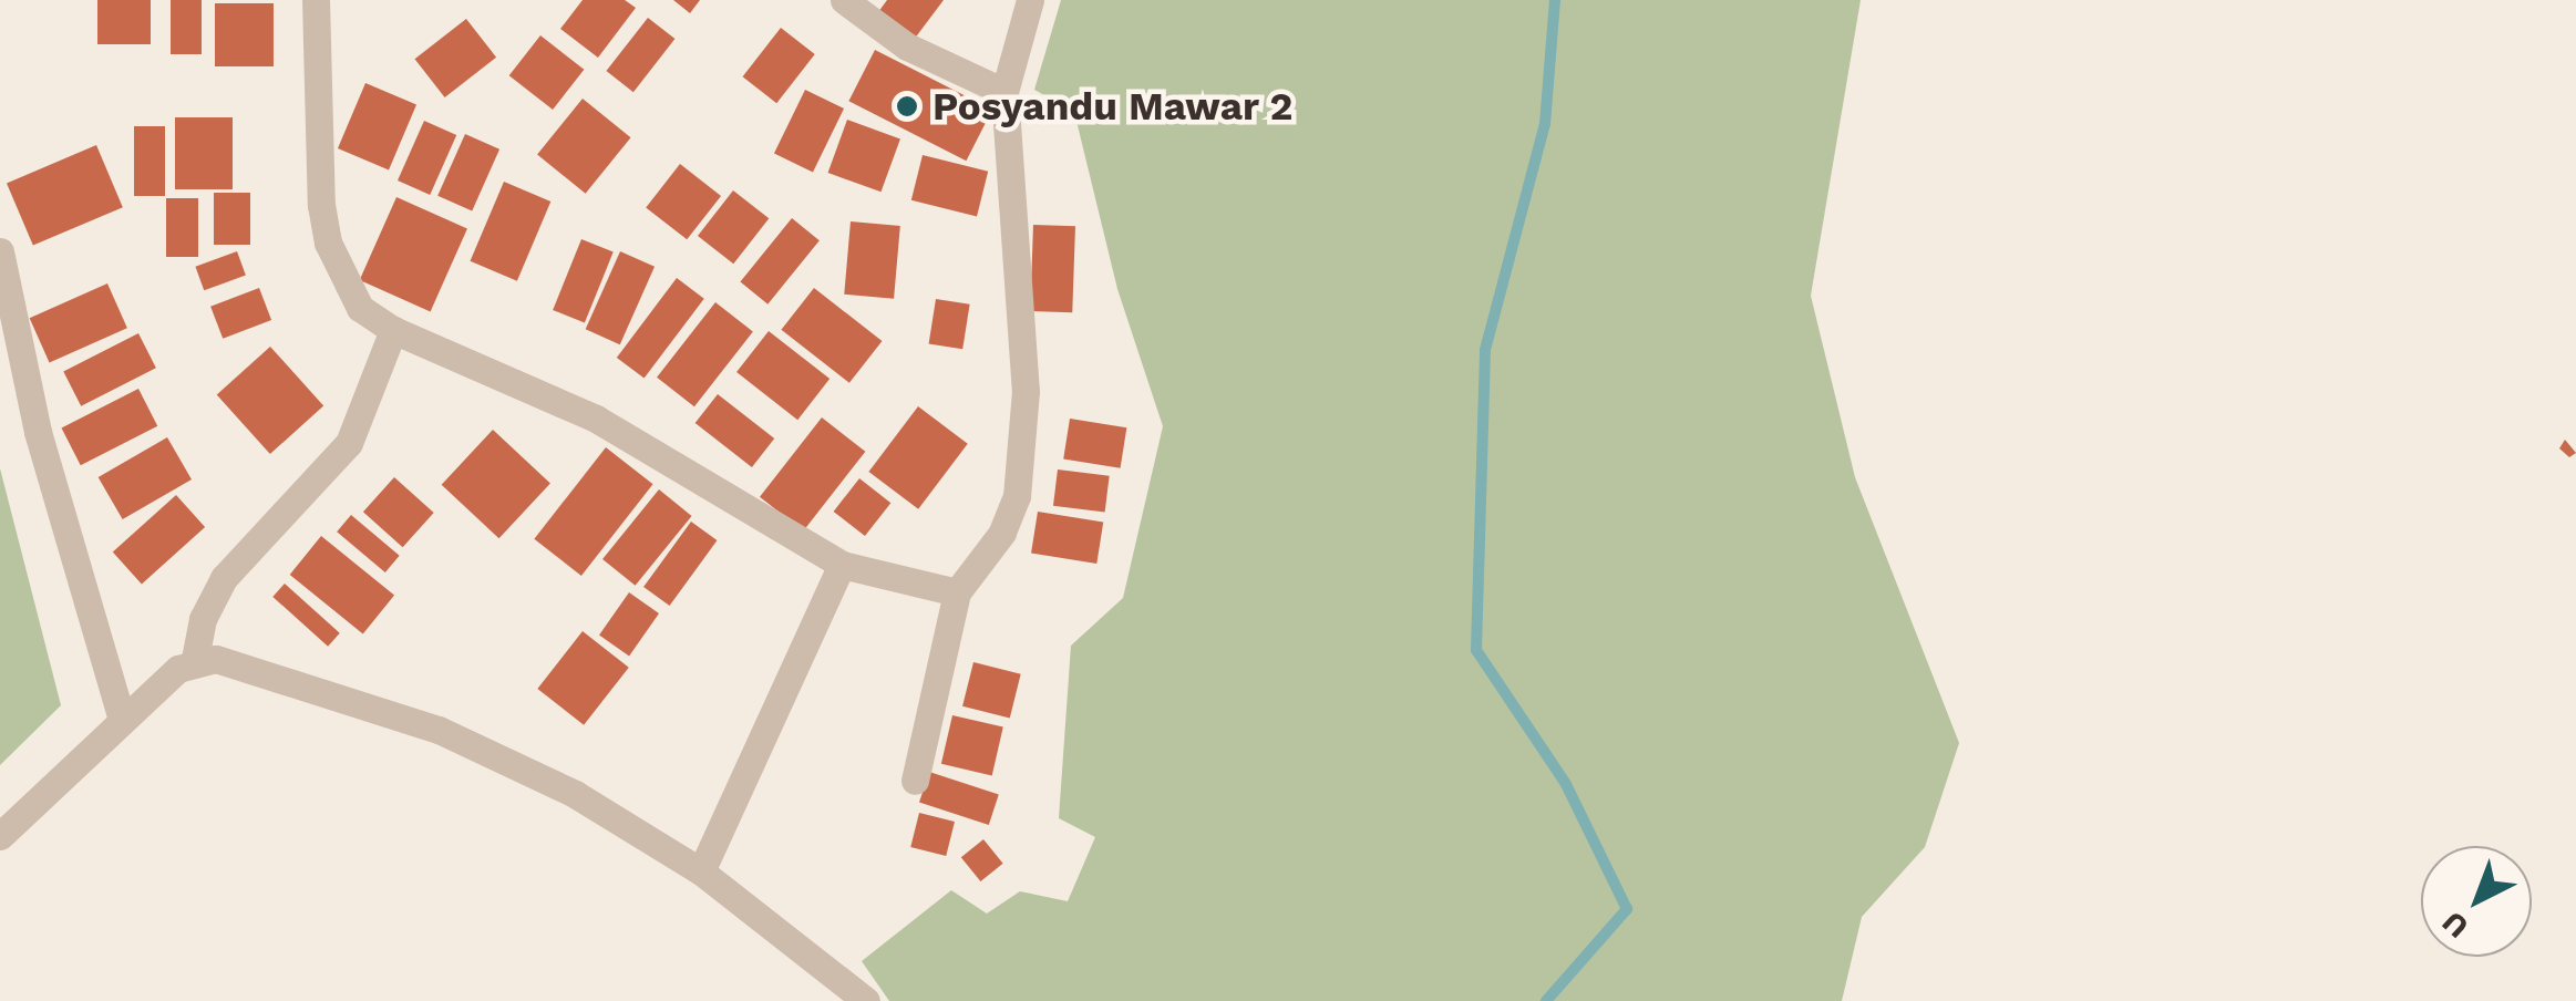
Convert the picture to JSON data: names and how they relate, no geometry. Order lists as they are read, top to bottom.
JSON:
{
  "places": ["Posyandu Mawar 2"],
  "north": "bottom left"
}
